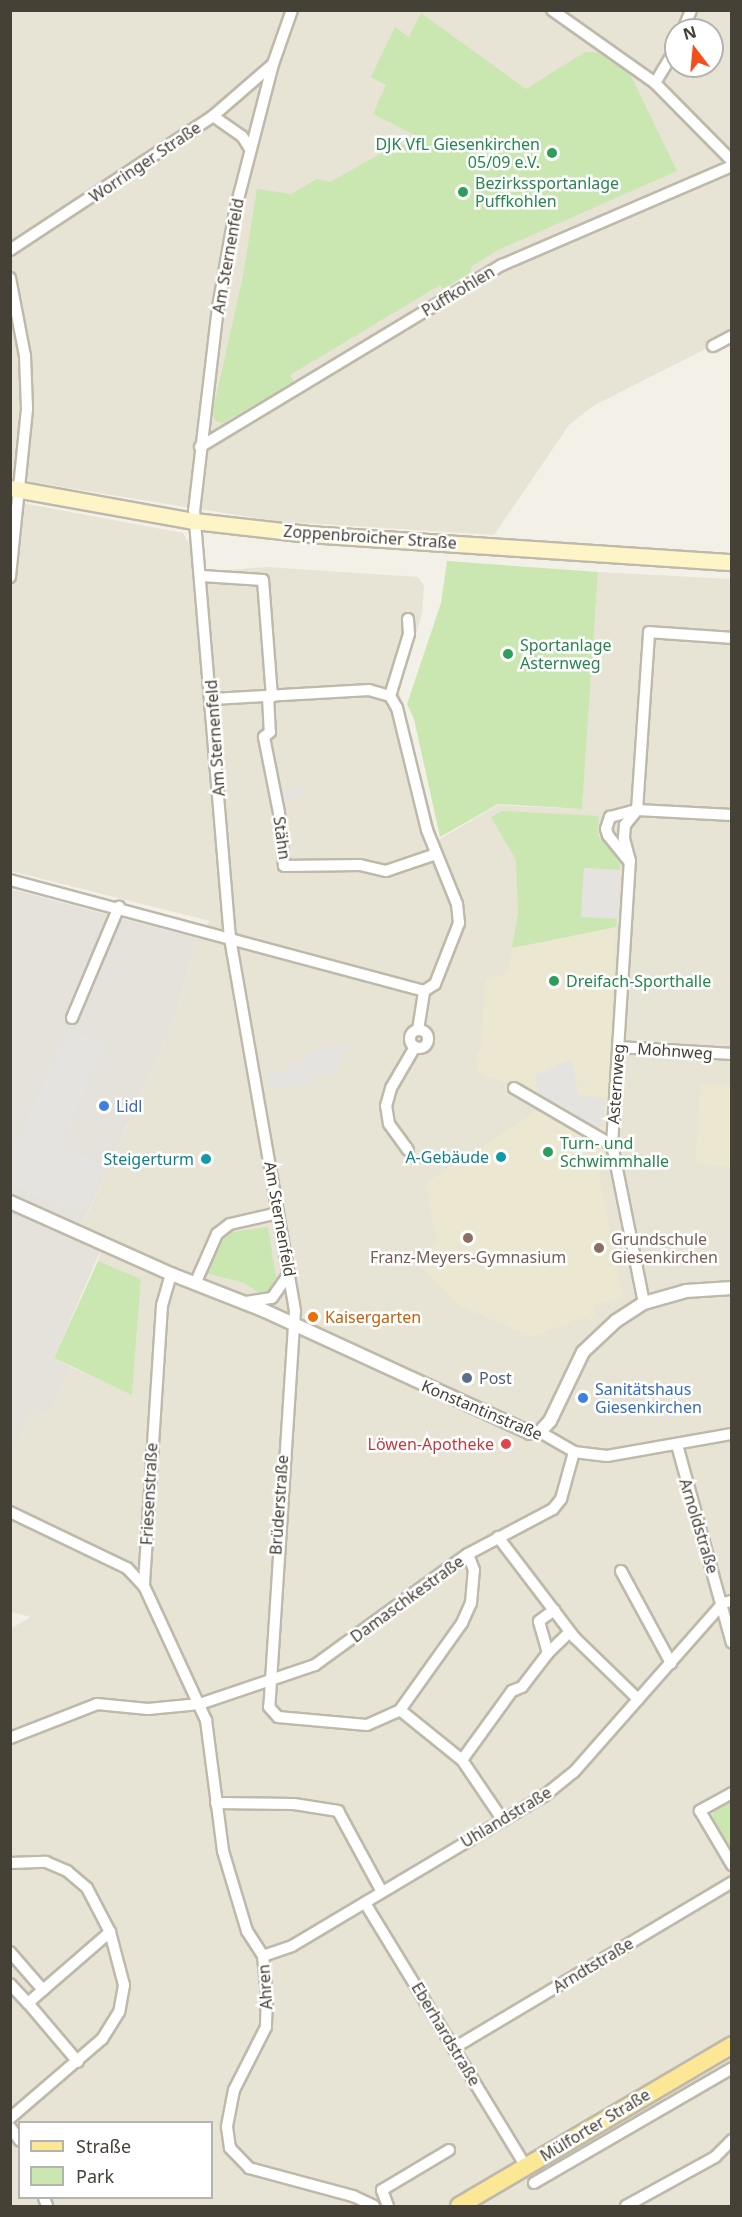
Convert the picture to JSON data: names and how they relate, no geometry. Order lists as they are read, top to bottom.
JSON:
{
  "streets": {
    "main road": ["Zoppenbroicher Straße", "Mülforter Straße"],
    "street": [
      "Worringer Straße",
      "Am Sternenfeld",
      "Puffkohlen",
      "Stähn",
      "Mohnweg",
      "Asternweg",
      "Konstantinstraße",
      "Friesenstraße",
      "Brüderstraße",
      "Arnoldstraße",
      "Damaschkestraße",
      "Uhlandstraße",
      "Arndtstraße",
      "Ahren",
      "Eberhardstraße"
    ]
  },
  "crossings": [
    ["Worringer Straße", "Am Sternenfeld"],
    ["Am Sternenfeld", "Puffkohlen"],
    ["Am Sternenfeld", "Zoppenbroicher Straße"],
    ["Am Sternenfeld", "Konstantinstraße"],
    ["Am Sternenfeld", "Brüderstraße"],
    ["Mohnweg", "Asternweg"],
    ["Konstantinstraße", "Friesenstraße"],
    ["Konstantinstraße", "Brüderstraße"],
    ["Konstantinstraße", "Arnoldstraße"],
    ["Konstantinstraße", "Damaschkestraße"],
    ["Friesenstraße", "Damaschkestraße"],
    ["Friesenstraße", "Ahren"],
    ["Brüderstraße", "Damaschkestraße"],
    ["Arnoldstraße", "Uhlandstraße"],
    ["Damaschkestraße", "Ahren"],
    ["Uhlandstraße", "Ahren"],
    ["Uhlandstraße", "Eberhardstraße"],
    ["Arndtstraße", "Eberhardstraße"],
    ["Eberhardstraße", "Mülforter Straße"]
  ],
  "places": [
    "DJK VfL Giesenkirchen 05/09 e.V.",
    "Bezirkssportanlage Puffkohlen",
    "Sportanlage Asternweg",
    "Dreifach-Sporthalle",
    "Lidl",
    "Turn- und Schwimmhalle",
    "A-Gebäude",
    "Steigerturm",
    "Franz-Meyers-Gymnasium",
    "Grundschule Giesenkirchen",
    "Kaisergarten",
    "Post",
    "Sanitätshaus Giesenkirchen",
    "Löwen-Apotheke"
  ],
  "legend": ["Straße", "Park"],
  "north": "top"
}
